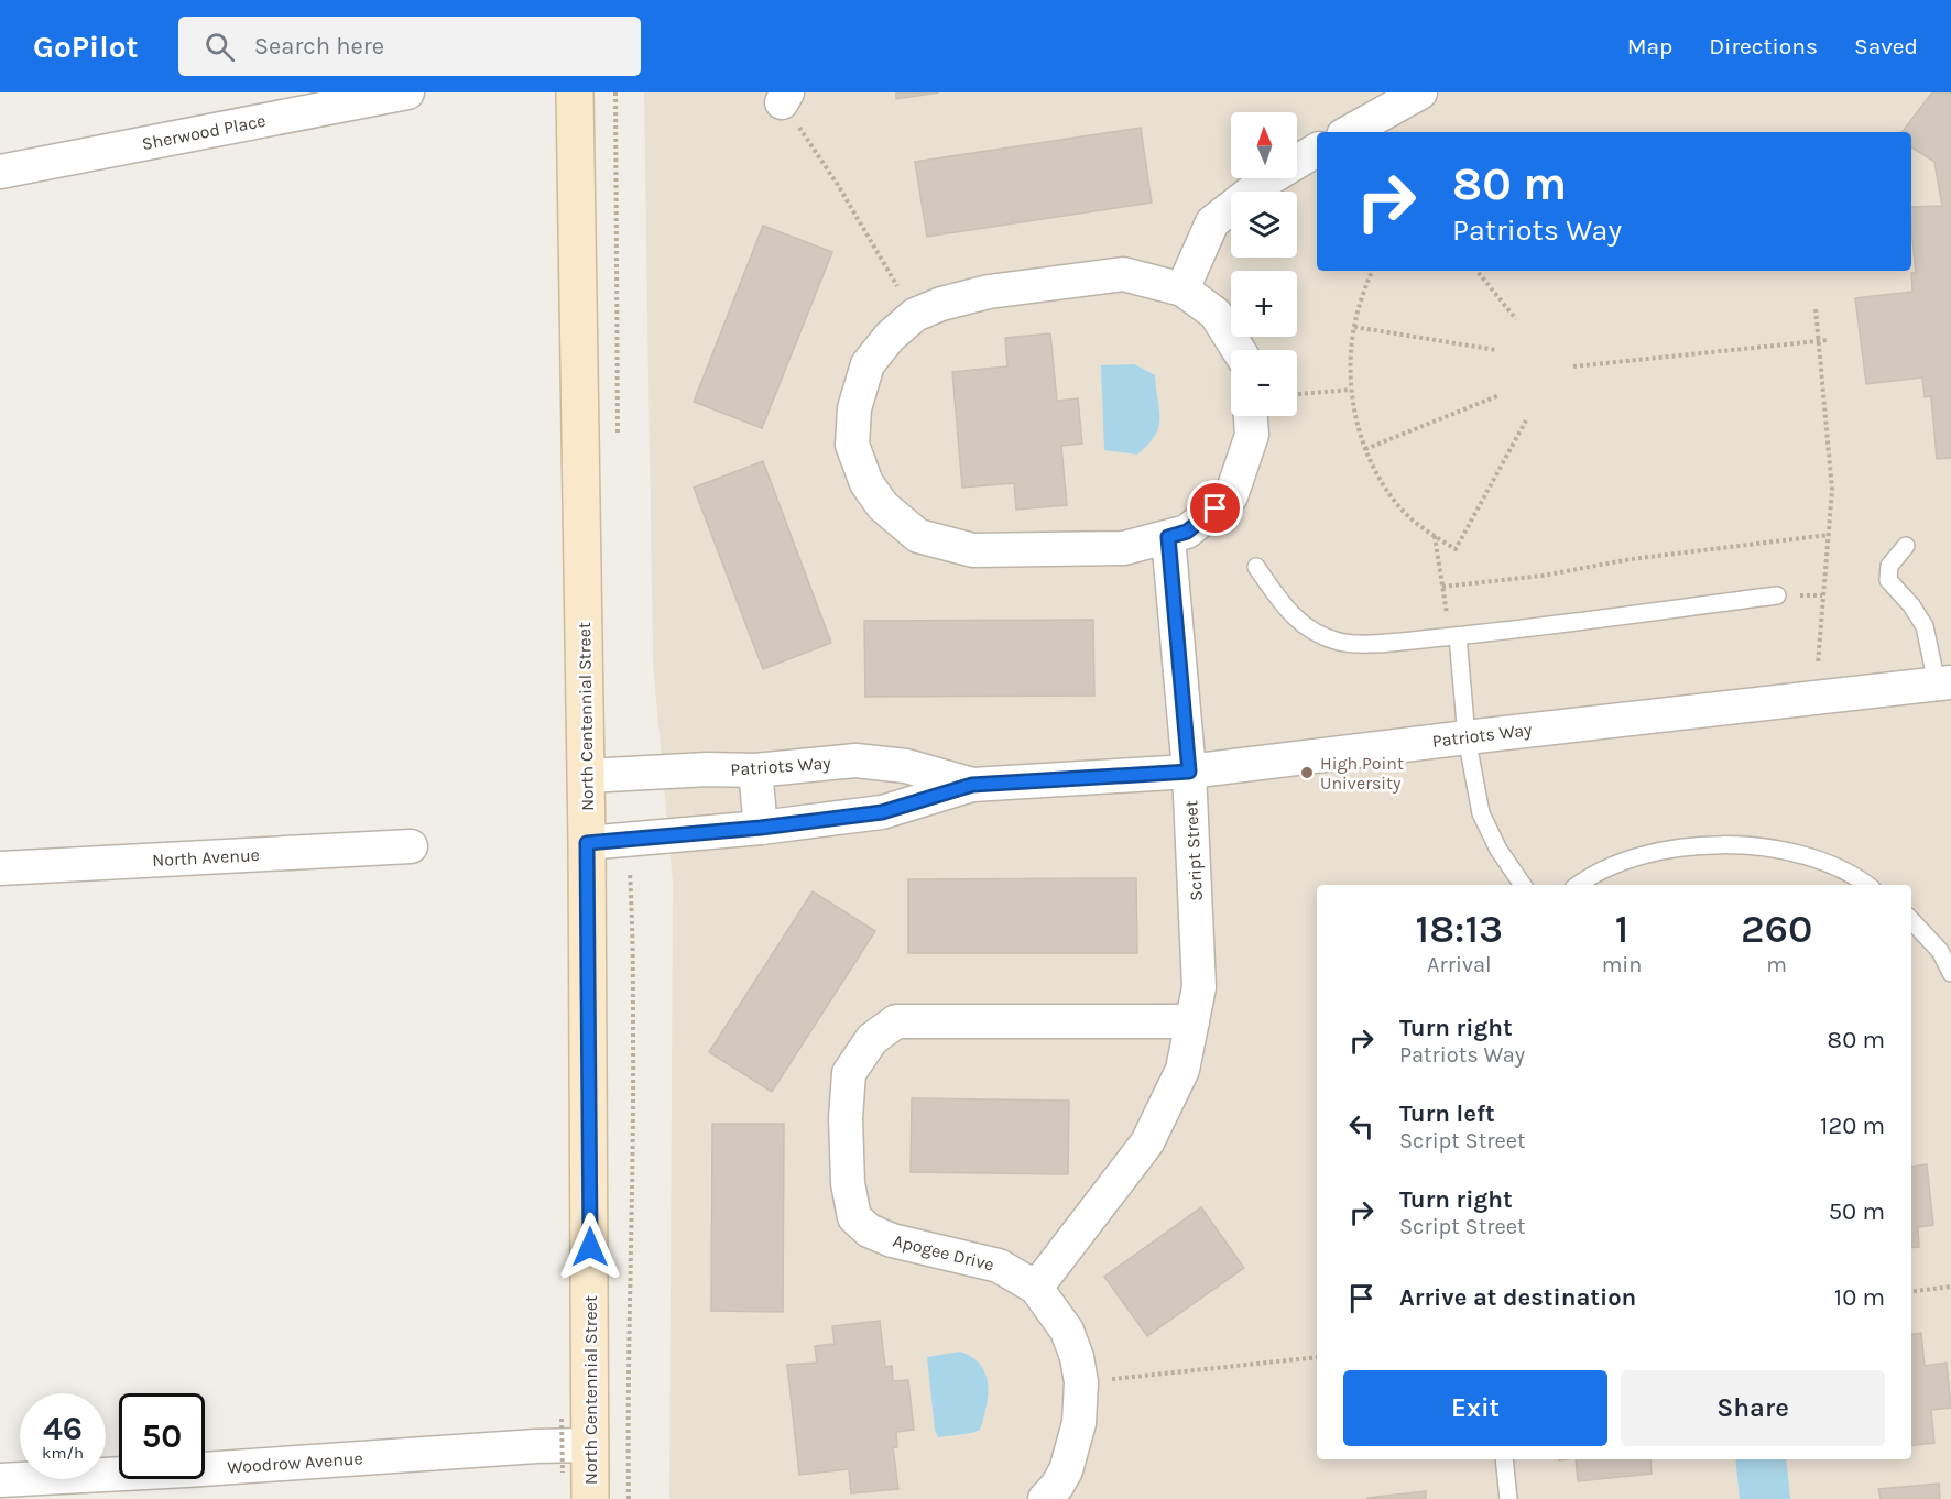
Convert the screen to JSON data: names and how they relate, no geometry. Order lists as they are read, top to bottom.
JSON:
{
  "streets": {
    "main road": ["North Centennial Street"],
    "street": [
      "Sherwood Place",
      "Patriots Way",
      "Script Street",
      "North Avenue",
      "Apogee Drive",
      "Woodrow Avenue"
    ]
  },
  "crossings": [
    ["North Centennial Street", "Patriots Way"],
    ["North Centennial Street", "Woodrow Avenue"],
    ["Patriots Way", "Script Street"],
    ["Script Street", "Apogee Drive"]
  ],
  "places": ["High Point University"],
  "north": "top",
  "page": {
    "header": "GoPilot",
    "search": "Search here",
    "nav": ["Map", "Directions", "Saved"],
    "map_buttons": ["+", "−"],
    "turn": ["80 m", "Patriots Way"],
    "eta": [
      "18:13",
      "Arrival",
      "1",
      "min",
      "260",
      "m"
    ],
    "list": [
      {
        "name": "Turn right",
        "note": "Patriots Way",
        "value": "80 m"
      },
      {
        "name": "Turn left",
        "note": "Script Street",
        "value": "120 m"
      },
      {
        "name": "Turn right",
        "note": "Script Street",
        "value": "50 m"
      },
      {
        "name": "Arrive at destination",
        "value": "10 m"
      }
    ],
    "buttons": ["Exit", "Share"],
    "speed": "46 km/h",
    "limit": "50"
  }
}
